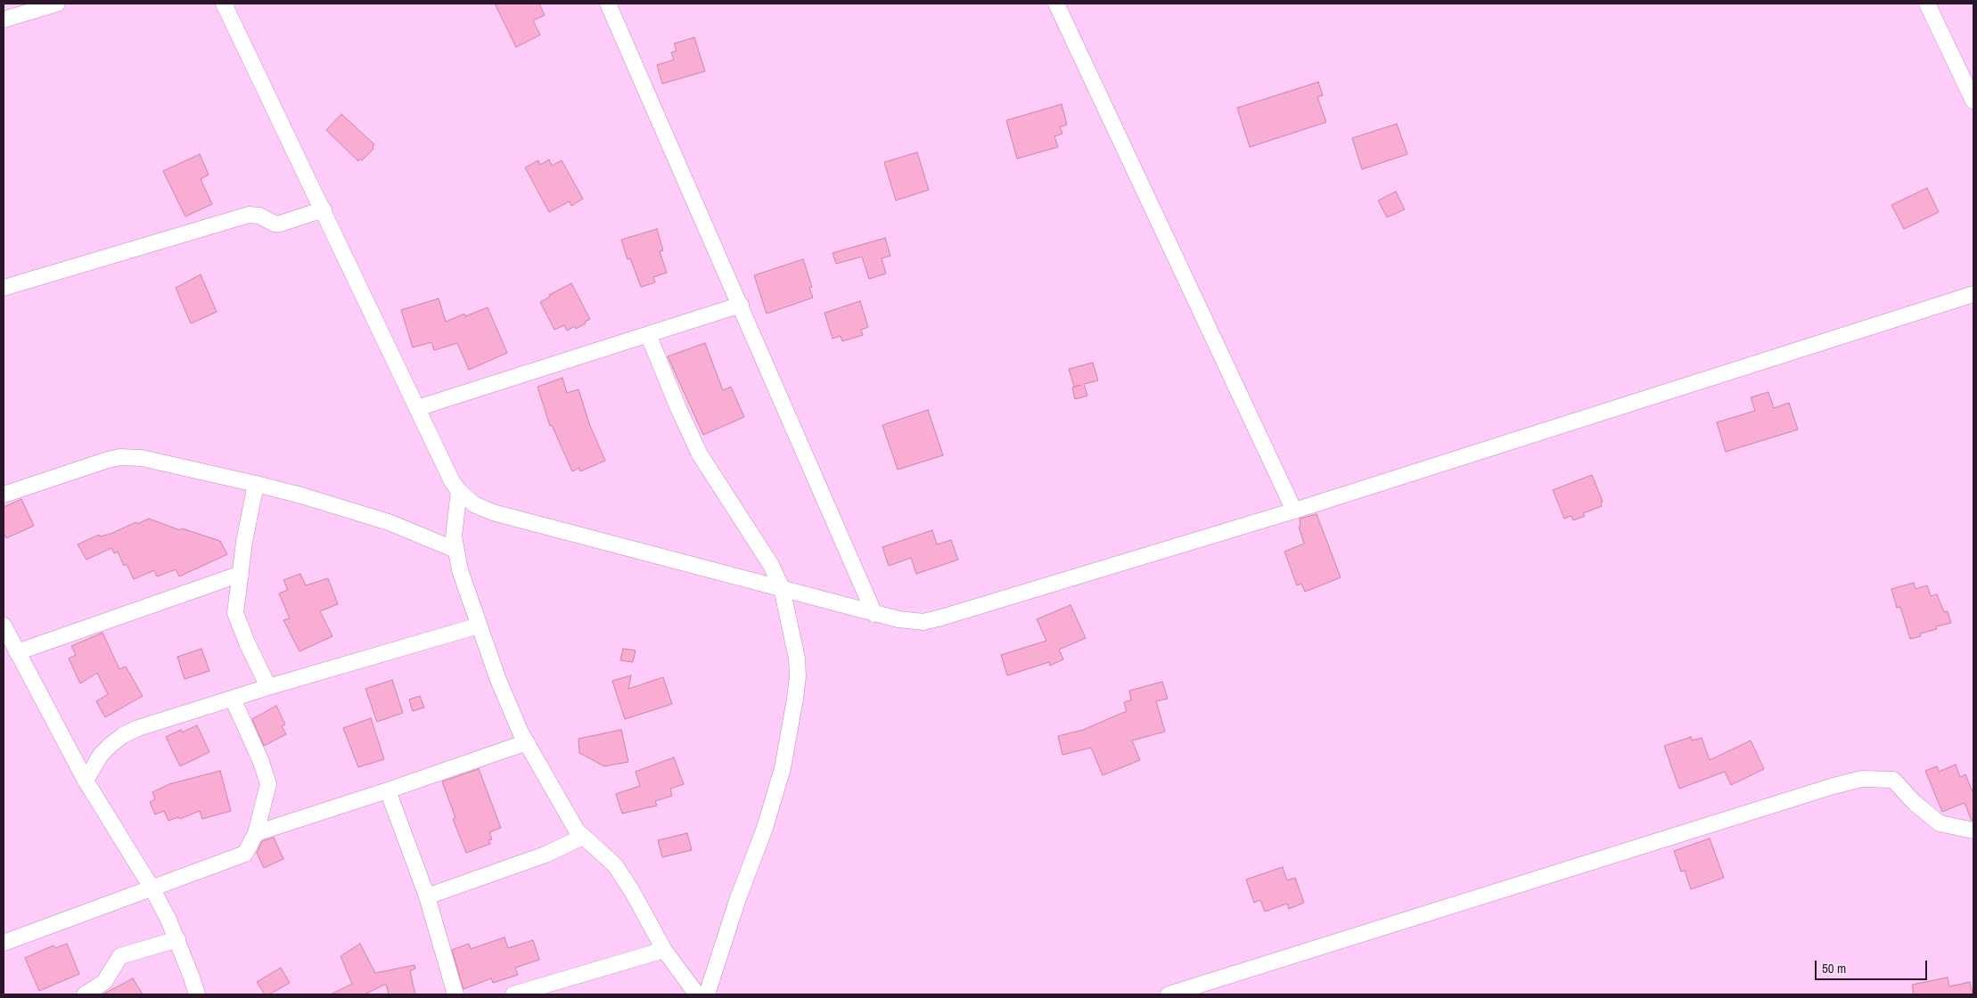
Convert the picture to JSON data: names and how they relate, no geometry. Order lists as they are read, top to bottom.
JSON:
{
  "scale_bar": "50 m"
}
